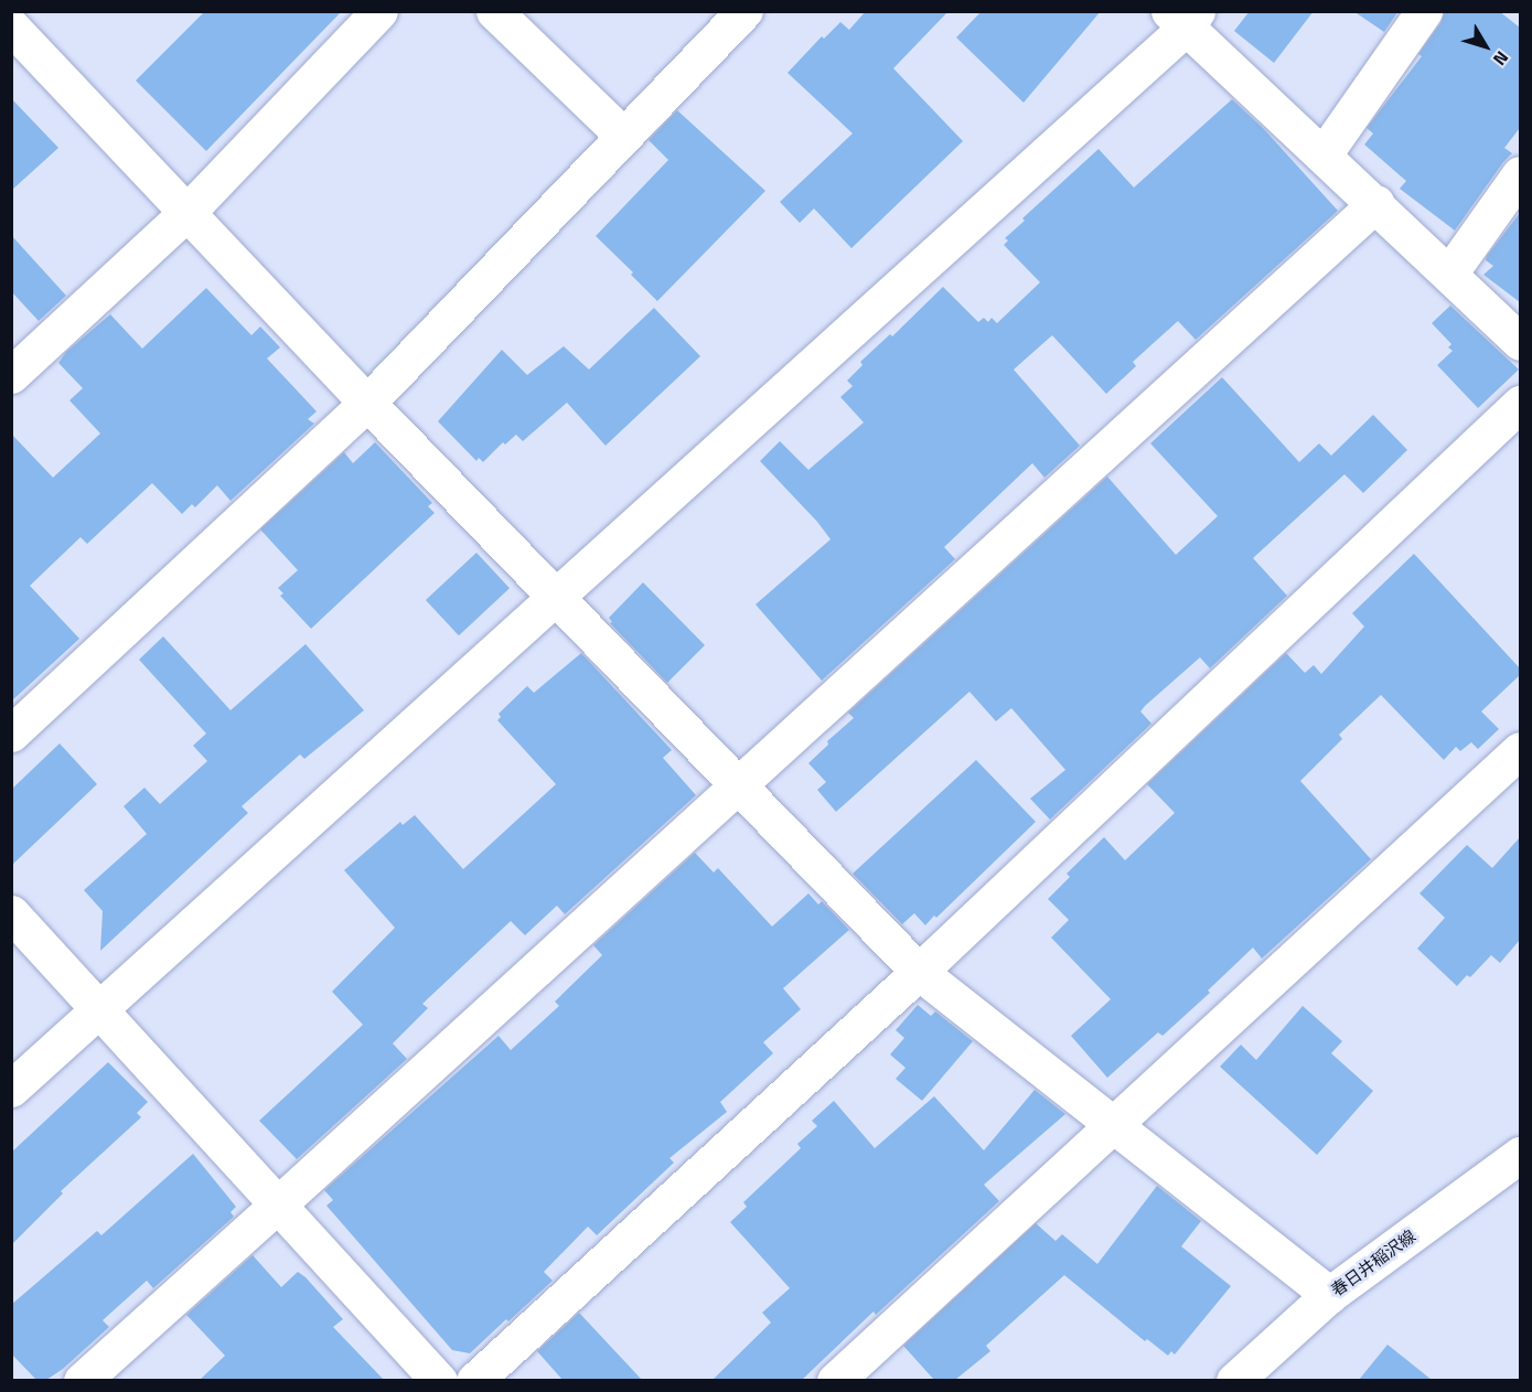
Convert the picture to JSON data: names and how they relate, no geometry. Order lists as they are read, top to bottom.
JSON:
{
  "streets": {
    "street": ["春日井稲沢線"]
  },
  "north": "bottom right"
}
